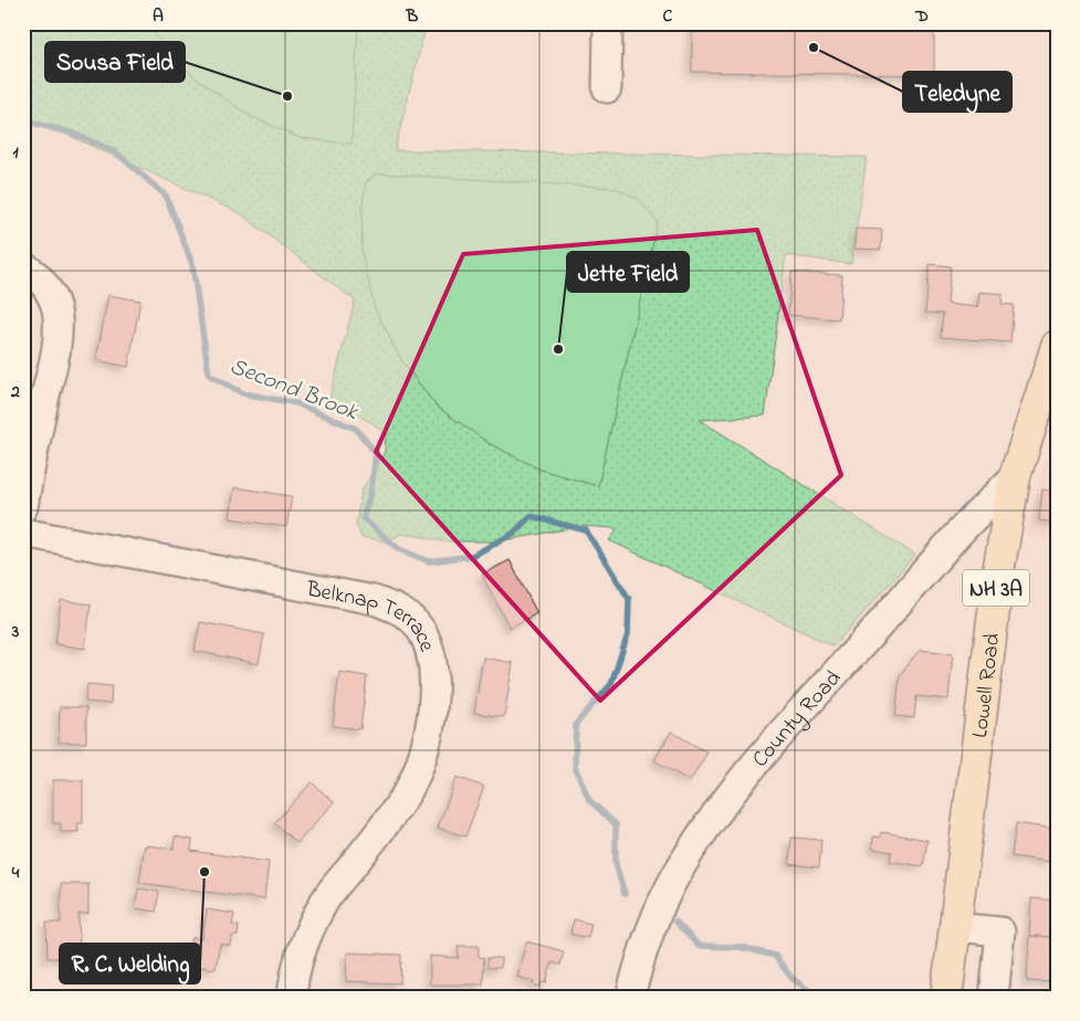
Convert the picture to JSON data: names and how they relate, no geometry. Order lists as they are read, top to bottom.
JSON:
{
  "streets": {
    "main road": ["NH 3A", "Lowell Road"],
    "street": ["Belknap Terrace", "County Road"]
  },
  "crossings": [
    ["Lowell Road", "County Road"]
  ],
  "water": ["Second Brook"],
  "places": [
    "Teledyne",
    "Sousa Field",
    "Jette Field",
    "R. C. Welding"
  ],
  "grid": {
    "columns": [
      "A",
      "B",
      "C",
      "D"
    ],
    "rows": [
      "1",
      "2",
      "3",
      "4"
    ]
  }
}
